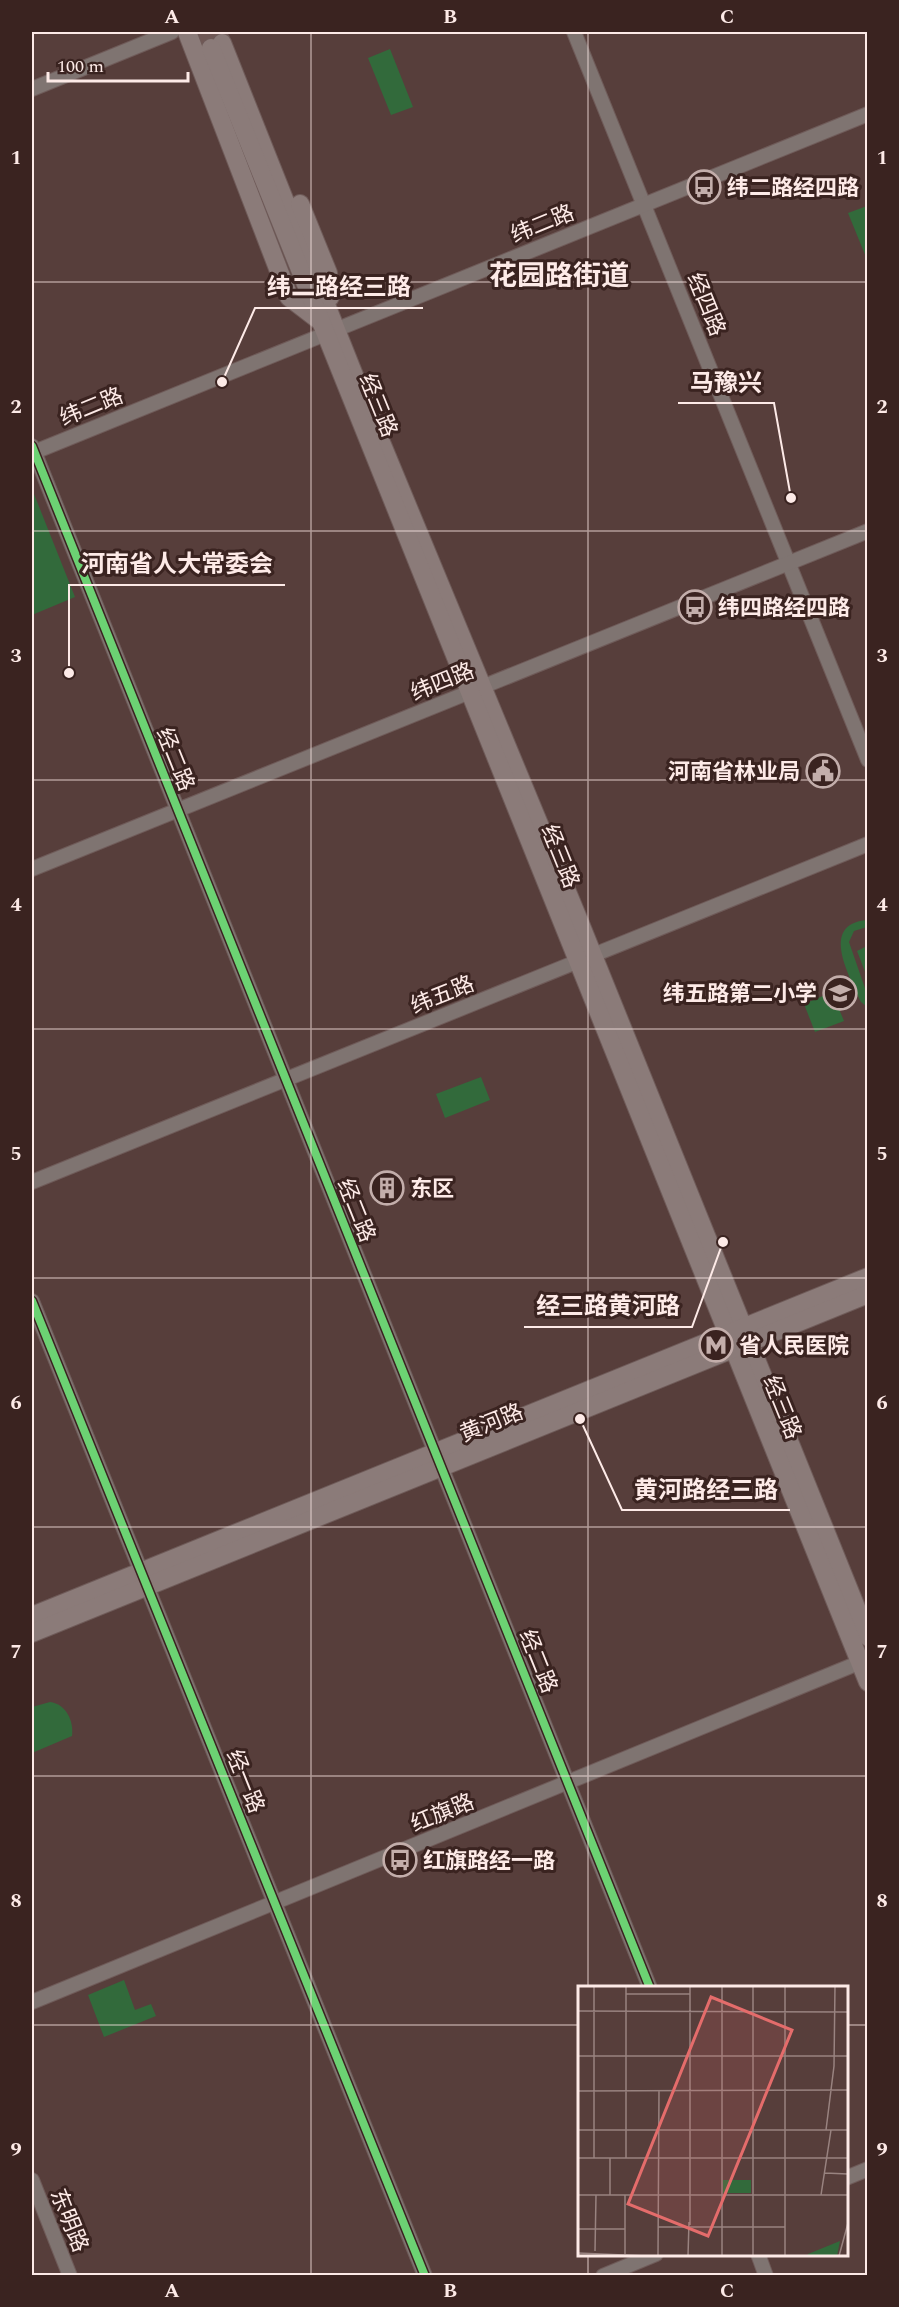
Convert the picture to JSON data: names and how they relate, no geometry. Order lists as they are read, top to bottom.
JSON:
{
  "streets": {
    "main road": ["经三路", "黄河路"],
    "street": [
      "纬二路",
      "经四路",
      "纬四路",
      "经二路",
      "纬五路",
      "经一路",
      "红旗路",
      "东明路"
    ]
  },
  "crossings": [
    ["纬二路", "经四路"],
    ["纬二路", "经三路"],
    ["纬二路", "经二路"],
    ["经四路", "纬四路"],
    ["经三路", "纬四路"],
    ["经三路", "纬五路"],
    ["经三路", "黄河路"],
    ["经三路", "红旗路"],
    ["纬四路", "经二路"],
    ["经二路", "纬五路"],
    ["经二路", "黄河路"],
    ["经二路", "红旗路"],
    ["黄河路", "经一路"],
    ["经一路", "红旗路"]
  ],
  "districts": ["花园路街道"],
  "places": {
    "bus stop": ["纬二路经四路", "纬四路经四路", "红旗路经一路"],
    "other": [
      "纬二路经三路",
      "马豫兴",
      "河南省人大常委会",
      "经三路黄河路",
      "黄河路经三路"
    ],
    "public building": ["河南省林业局"],
    "school or university": ["纬五路第二小学"],
    "building": ["东区"],
    "metro station": ["省人民医院"]
  },
  "scale_bar": "100 m",
  "grid": {
    "columns": ["A", "B", "C"],
    "rows": [
      "1",
      "2",
      "3",
      "4",
      "5",
      "6",
      "7",
      "8",
      "9"
    ]
  }
}
